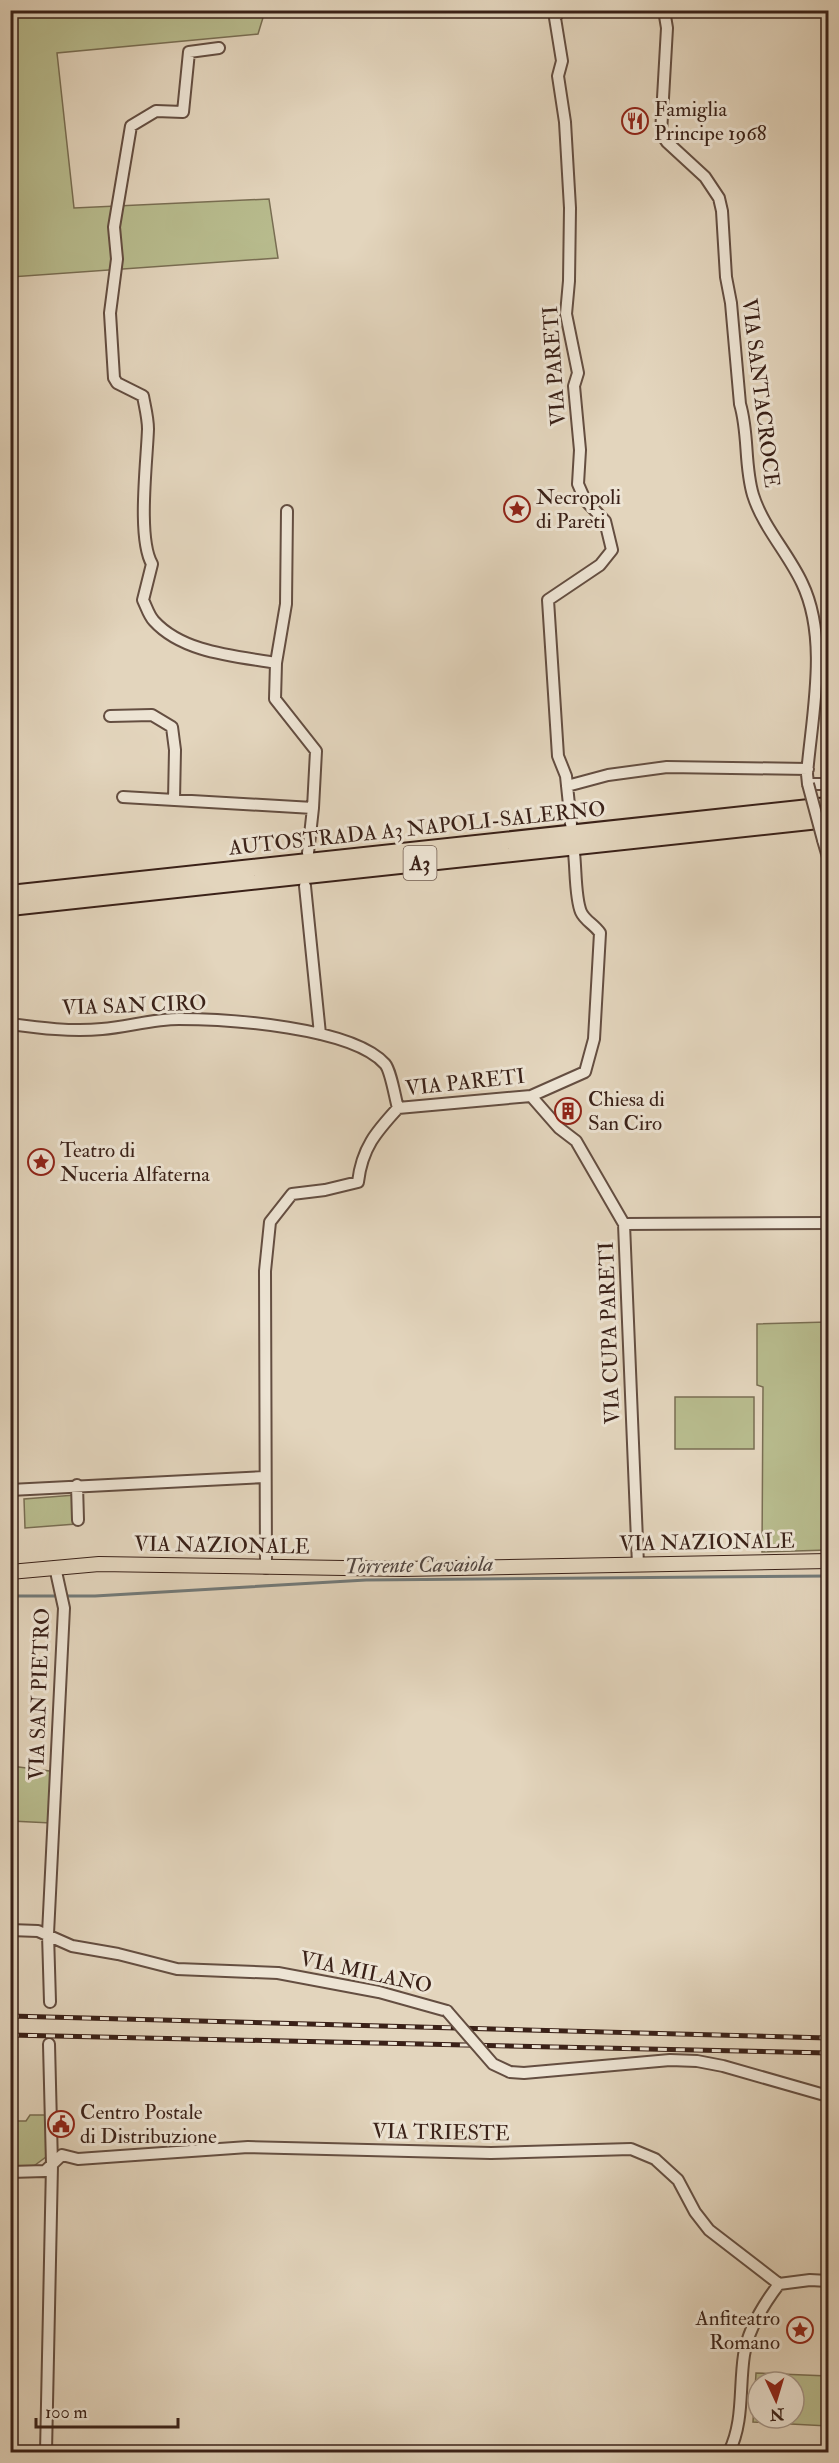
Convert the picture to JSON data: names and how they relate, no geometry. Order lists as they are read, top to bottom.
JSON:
{
  "streets": {
    "highway": ["AUTOSTRADA A3 NAPOLI-SALERNO", "A3"],
    "main road": ["VIA NAZIONALE"],
    "street": [
      "VIA PARETI",
      "VIA SANTACROCE",
      "VIA SAN CIRO",
      "VIA CUPA PARETI",
      "VIA SAN PIETRO",
      "VIA MILANO",
      "VIA TRIESTE"
    ]
  },
  "crossings": [
    ["VIA PARETI", "VIA SAN CIRO"],
    ["VIA PARETI", "VIA CUPA PARETI"],
    ["VIA PARETI", "VIA NAZIONALE"],
    ["VIA CUPA PARETI", "VIA NAZIONALE"],
    ["VIA NAZIONALE", "VIA SAN PIETRO"],
    ["VIA SAN PIETRO", "VIA MILANO"]
  ],
  "water": ["Torrente Cavaiola"],
  "places": {
    "restaurant": ["Famiglia Principe 1968"],
    "place": ["Necropoli di Pareti", "Teatro di Nuceria Alfaterna", "Anfiteatro Romano"],
    "building": ["Chiesa di San Ciro"],
    "public building": ["Centro Postale di Distribuzione"]
  },
  "scale_bar": "100 m",
  "north": "bottom"
}
